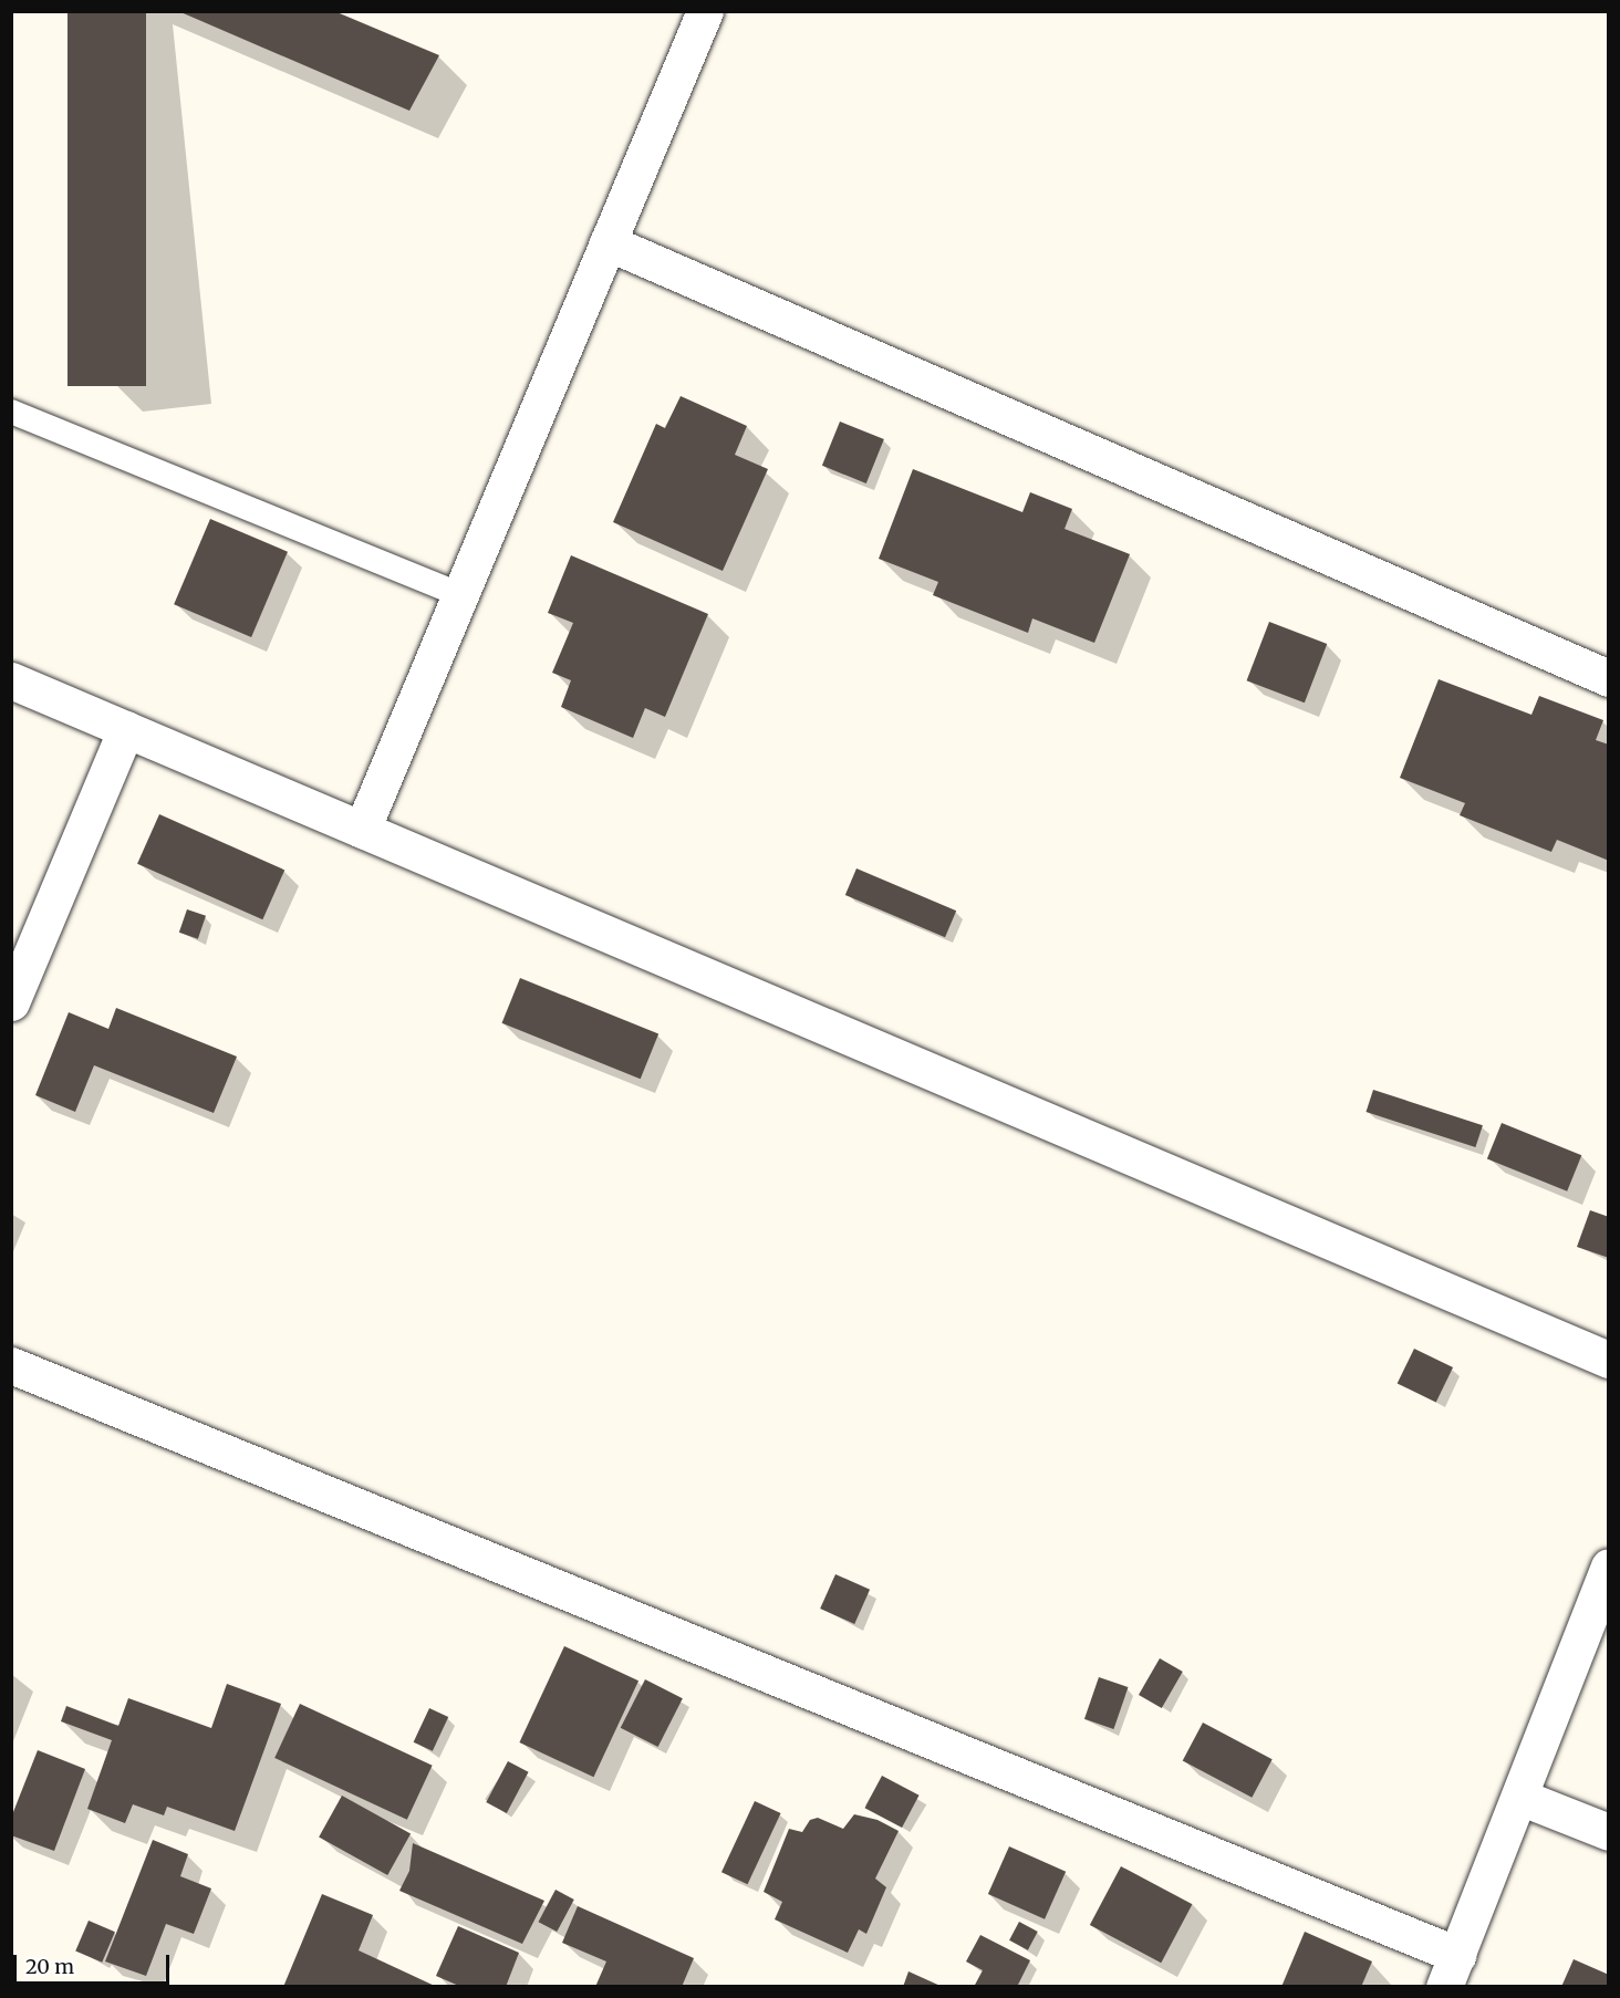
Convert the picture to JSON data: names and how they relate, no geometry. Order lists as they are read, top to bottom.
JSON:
{
  "scale_bar": "20 m"
}
